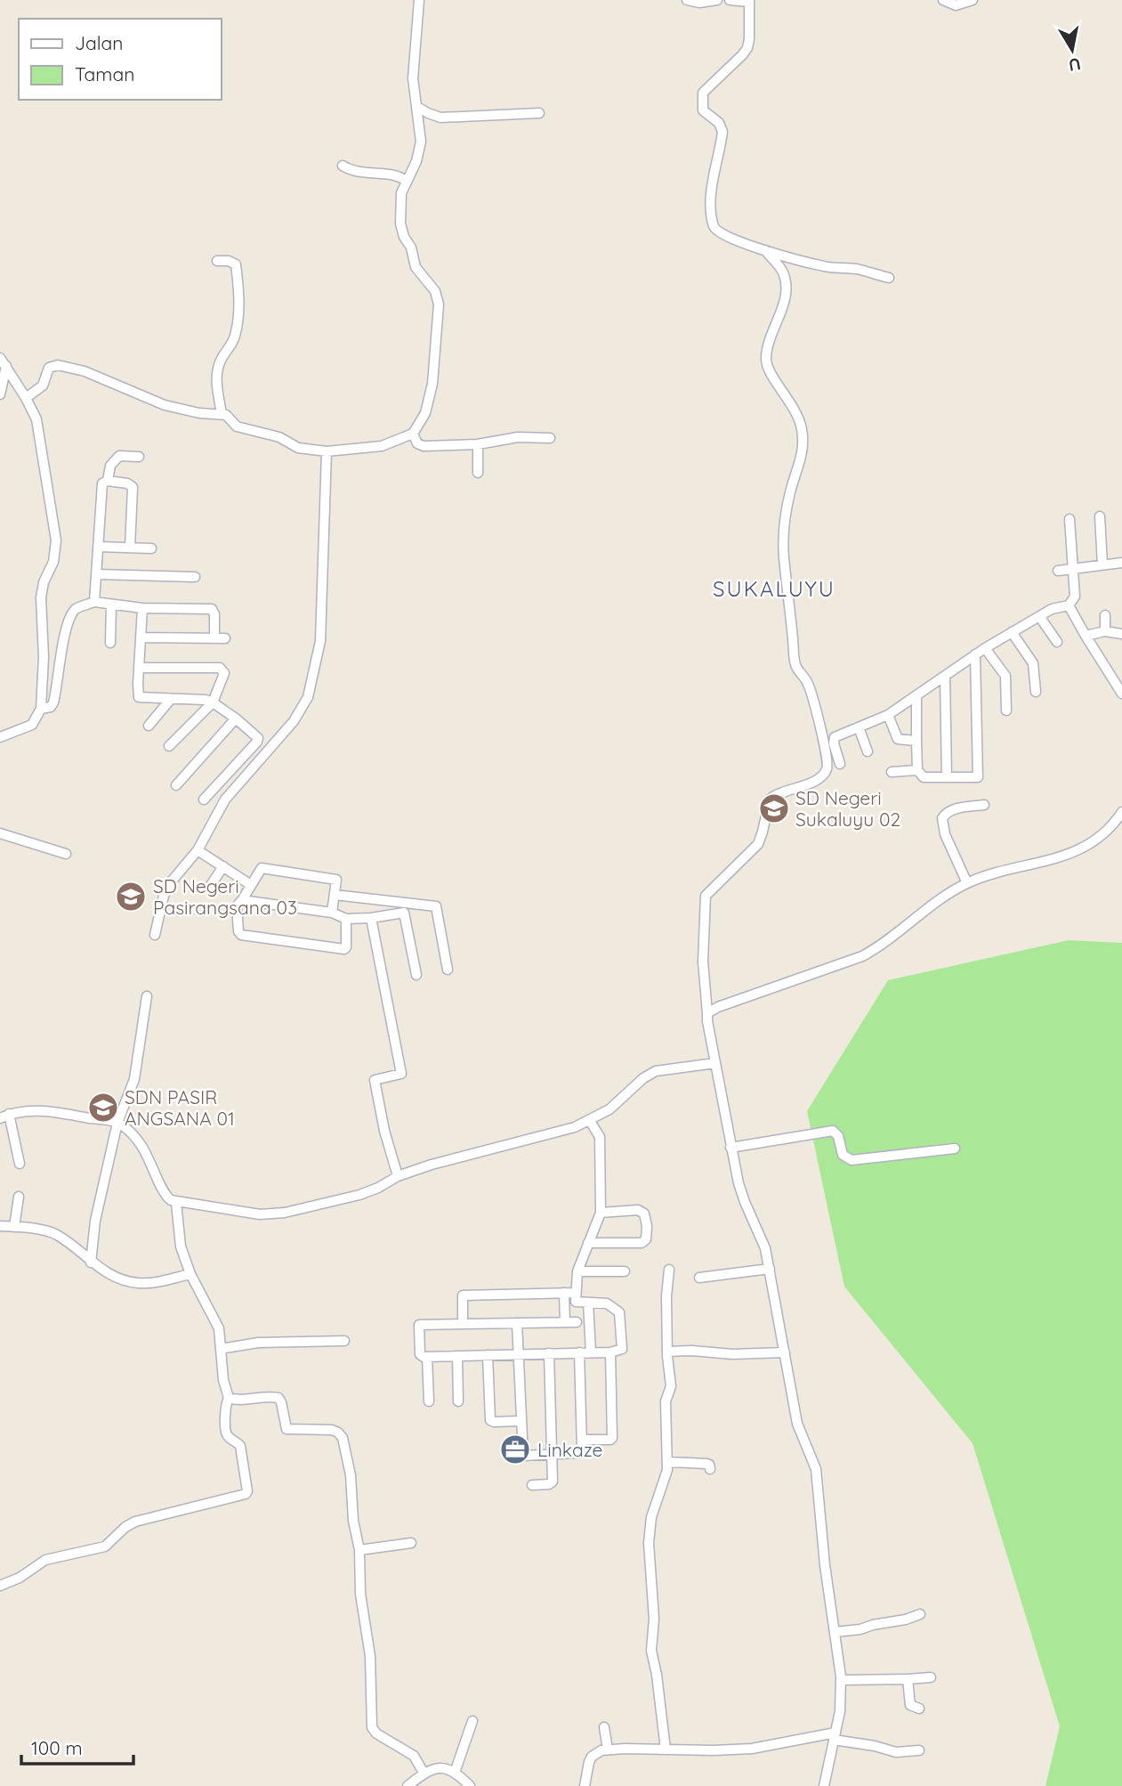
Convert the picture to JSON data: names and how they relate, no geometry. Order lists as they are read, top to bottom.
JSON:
{
  "districts": ["SUKALUYU"],
  "places": {
    "school or university": ["SD Negeri Sukaluyu 02", "SD Negeri Pasirangsana 03", "SDN PASIR ANGSANA 01"],
    "office": ["Linkaze"]
  },
  "legend": ["Jalan", "Taman"],
  "scale_bar": "100 m",
  "north": "bottom"
}
